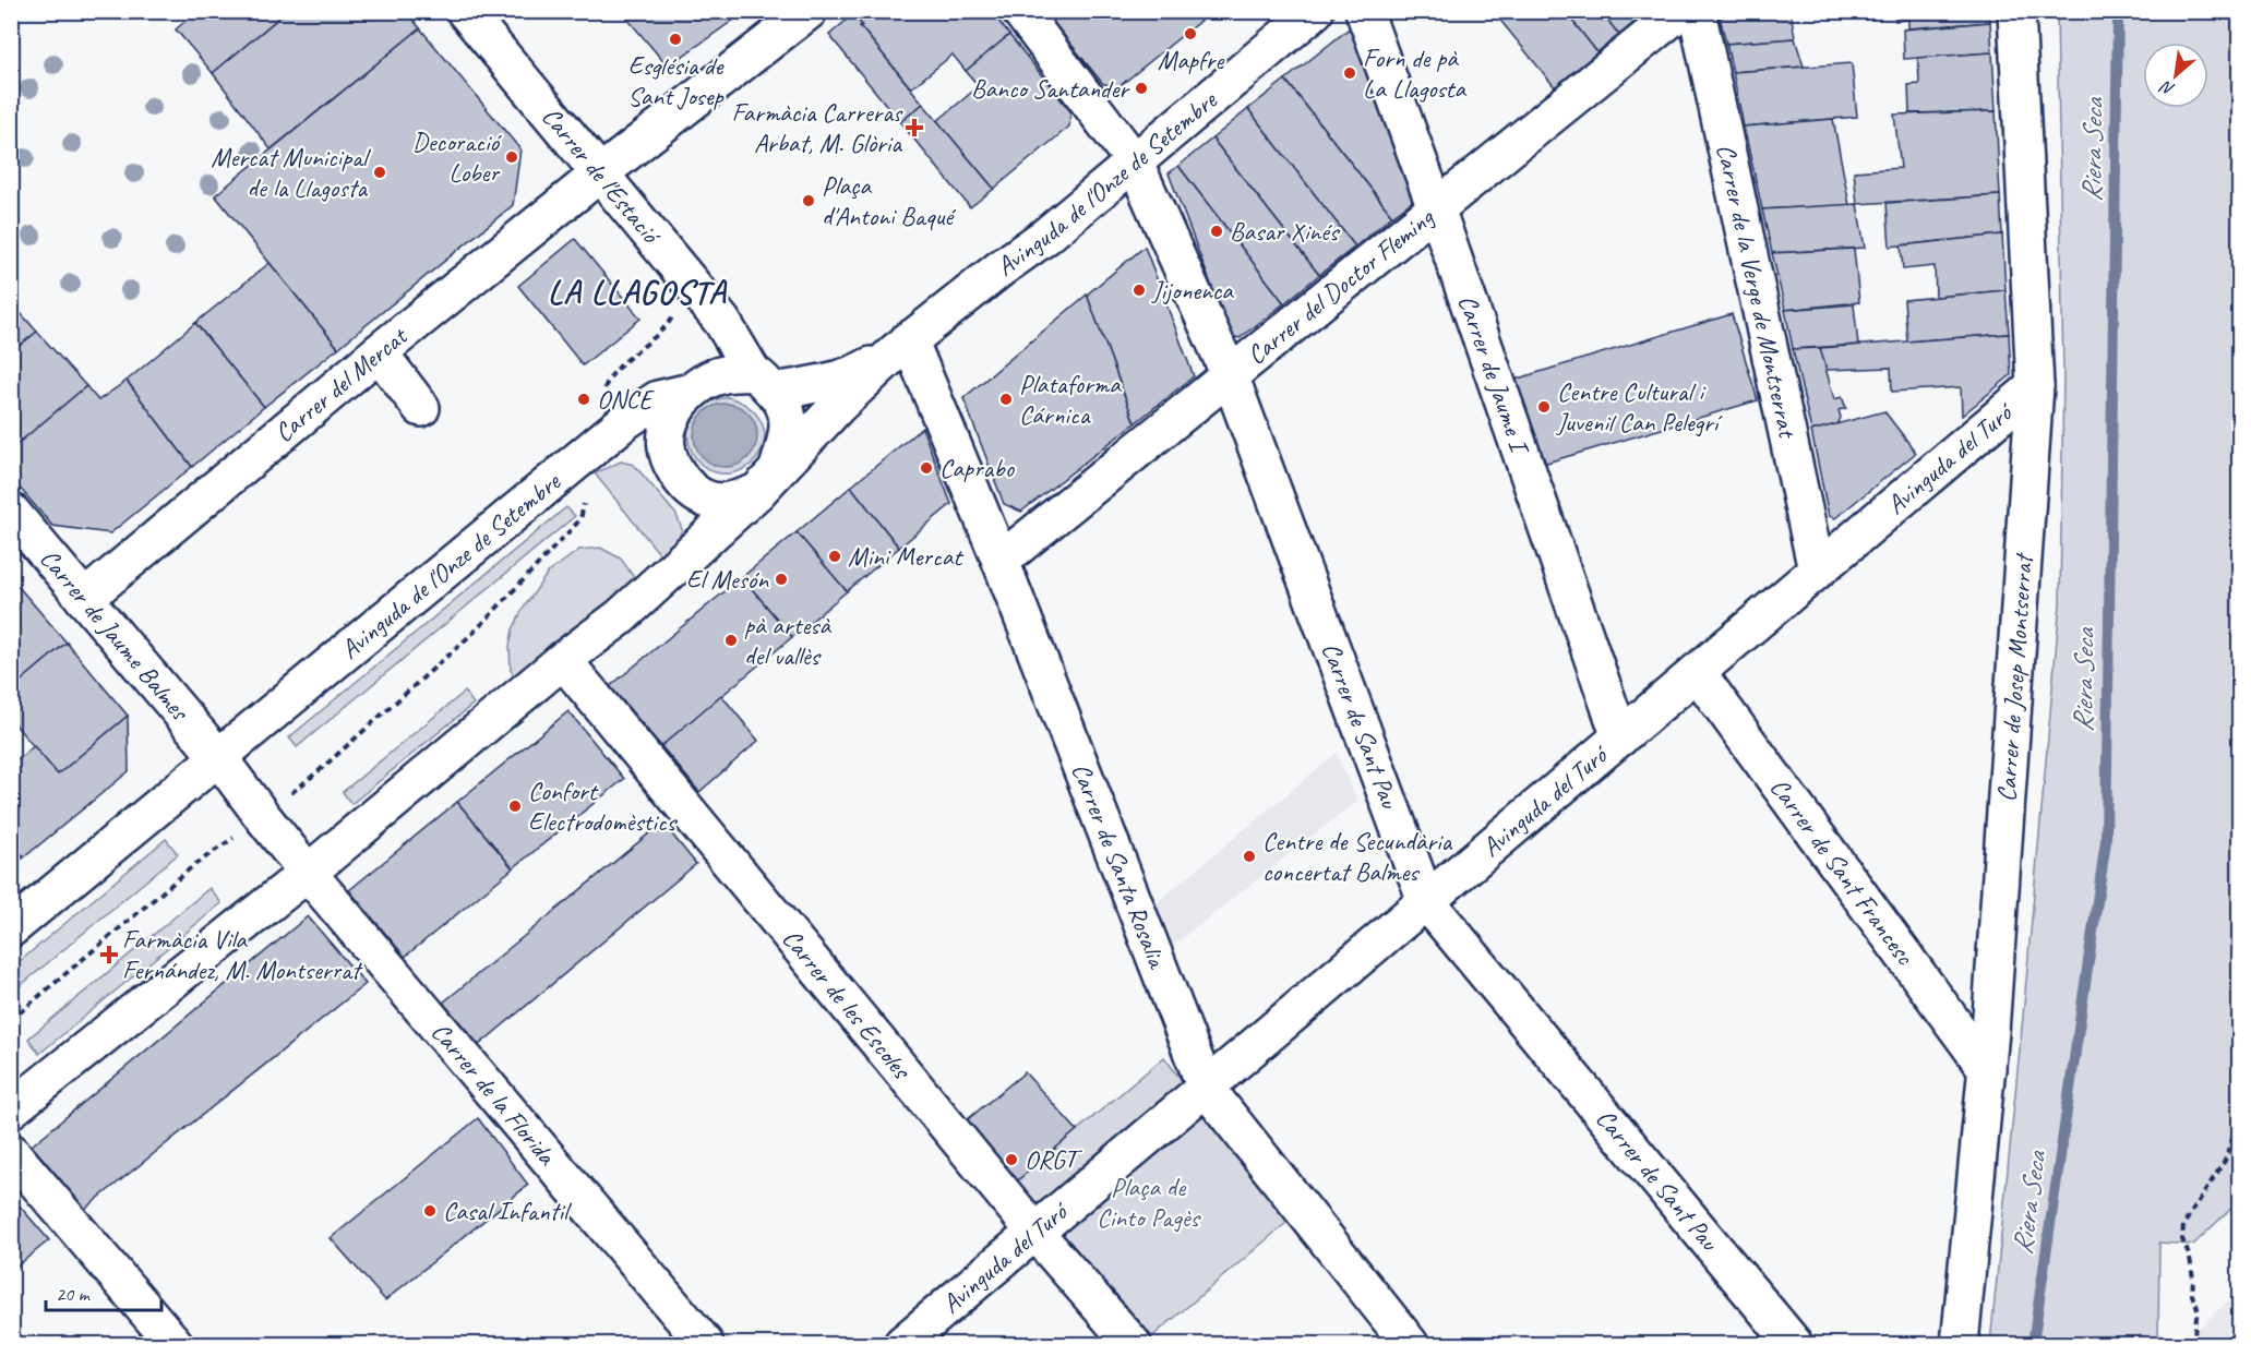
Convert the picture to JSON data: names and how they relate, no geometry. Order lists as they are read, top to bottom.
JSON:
{
  "streets": {
    "street": [
      "Carrer de l'Estació",
      "Avinguda de l'Onze de Setembre",
      "Carrer del Doctor Fleming",
      "Carrer de la Verge de Montserrat",
      "Carrer de Jaume I",
      "Carrer del Mercat",
      "Avinguda del Turó",
      "Carrer de Jaume Balmes",
      "Carrer de Josep Montserrat",
      "Carrer de Sant Pau",
      "Carrer de Santa Rosalia",
      "Carrer de Sant Francesc",
      "Carrer de les Escoles",
      "Carrer de la Florida"
    ]
  },
  "crossings": [
    ["Carrer de l'Estació", "Avinguda de l'Onze de Setembre"],
    ["Carrer de l'Estació", "Carrer del Mercat"],
    ["Avinguda de l'Onze de Setembre", "Carrer de Jaume Balmes"],
    ["Avinguda de l'Onze de Setembre", "Carrer de Sant Pau"],
    ["Avinguda de l'Onze de Setembre", "Carrer de Santa Rosalia"],
    ["Avinguda de l'Onze de Setembre", "Carrer de les Escoles"],
    ["Avinguda de l'Onze de Setembre", "Carrer de la Florida"],
    ["Carrer del Doctor Fleming", "Carrer de Jaume I"],
    ["Carrer del Doctor Fleming", "Carrer de Sant Pau"],
    ["Carrer del Doctor Fleming", "Carrer de Santa Rosalia"],
    ["Carrer de la Verge de Montserrat", "Avinguda del Turó"],
    ["Carrer de Jaume I", "Avinguda del Turó"],
    ["Carrer del Mercat", "Carrer de Jaume Balmes"],
    ["Avinguda del Turó", "Carrer de Josep Montserrat"],
    ["Avinguda del Turó", "Carrer de Sant Pau"],
    ["Avinguda del Turó", "Carrer de Santa Rosalia"],
    ["Avinguda del Turó", "Carrer de Sant Francesc"],
    ["Avinguda del Turó", "Carrer de les Escoles"],
    ["Carrer de Josep Montserrat", "Carrer de Sant Francesc"]
  ],
  "districts": ["LA LLAGOSTA"],
  "water": ["Riera Seca"],
  "parks": ["Plaça de Cinto Pagès"],
  "places": {
    "other": [
      "Mapfre",
      "Església de Sant Josep",
      "Forn de pà La Llagosta",
      "Banco Santander",
      "Decoració Lober",
      "Mercat Municipal de la Llagosta",
      "Plaça d'Antoni Baqué",
      "Basar Xinés",
      "Jijonenca",
      "ONCE",
      "Plataforma Cárnica",
      "Centre Cultural i Juvenil Can Pelegrí",
      "Caprabo",
      "Mini Mercat",
      "El Mesón",
      "pà artesà del vallès",
      "Confort Electrodomèstics",
      "Centre de Secundària concertat Balmes",
      "ORGT",
      "Casal Infantil"
    ],
    "health": ["Farmàcia Carreras Arbat, M. Glòria", "Farmàcia Vila Fernández, M. Montserrat"]
  },
  "scale_bar": "20 m",
  "north": "bottom left"
}
